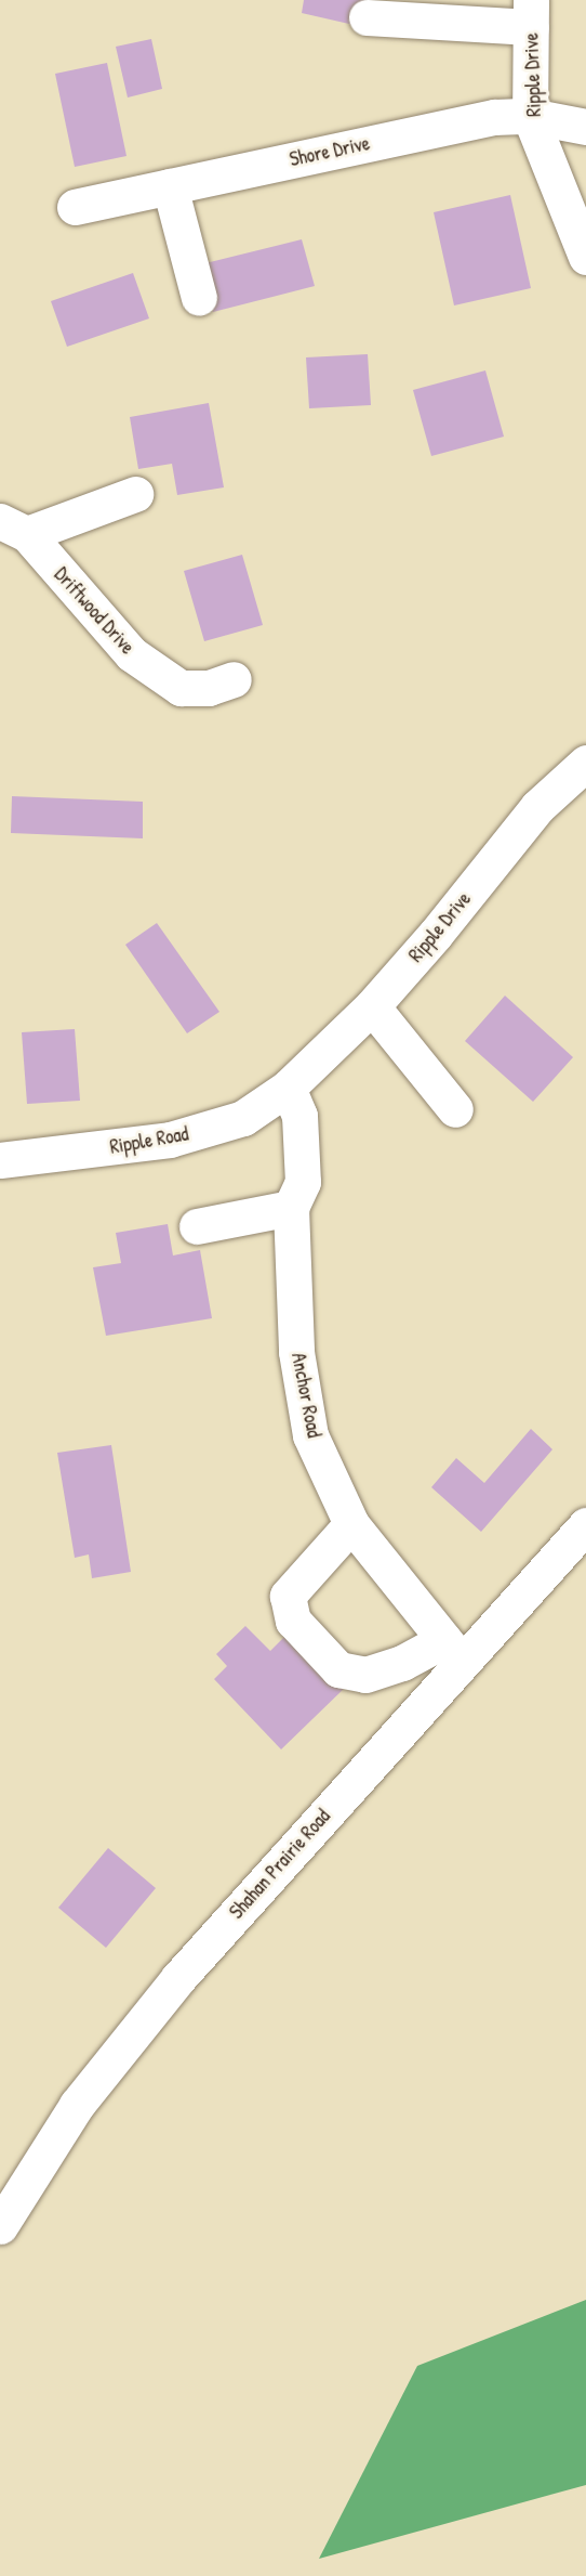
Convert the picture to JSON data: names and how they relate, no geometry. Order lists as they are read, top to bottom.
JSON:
{
  "streets": {
    "street": [
      "Ripple Drive",
      "Shore Drive",
      "Driftwood Drive",
      "Ripple Road",
      "Anchor Road",
      "Shahan Prairie Road"
    ]
  },
  "crossings": [
    ["Ripple Drive", "Shore Drive"],
    ["Ripple Drive", "Ripple Road"],
    ["Ripple Drive", "Anchor Road"],
    ["Ripple Road", "Anchor Road"],
    ["Anchor Road", "Shahan Prairie Road"]
  ]
}
